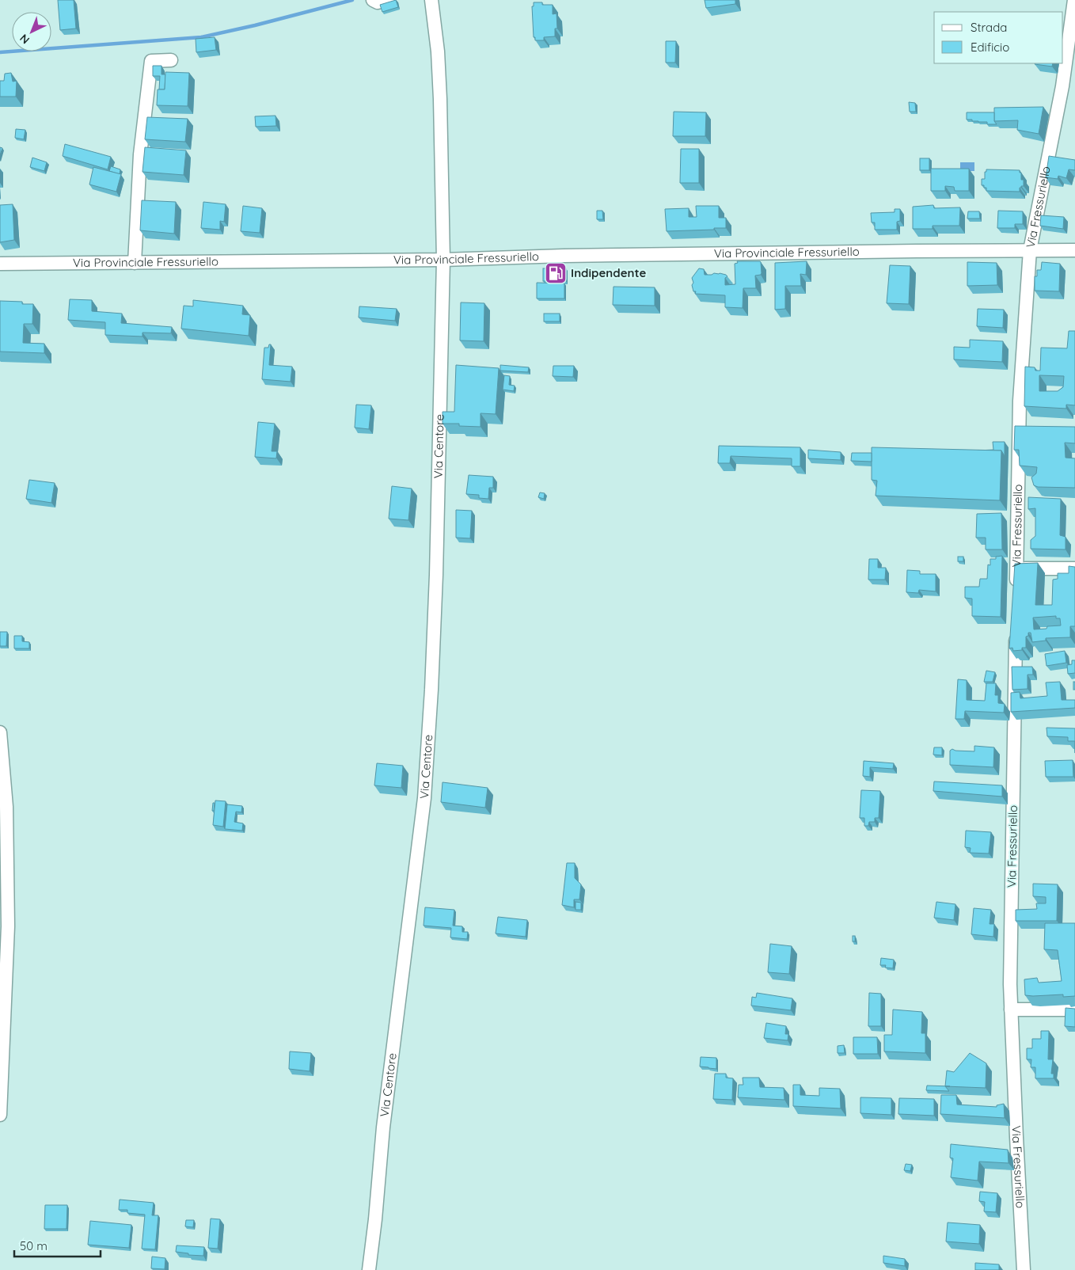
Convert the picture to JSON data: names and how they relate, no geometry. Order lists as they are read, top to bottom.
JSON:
{
  "streets": {
    "street": ["Via Fressuriello", "Via Provinciale Fressuriello", "Via Centore"]
  },
  "crossings": [
    ["Via Fressuriello", "Via Provinciale Fressuriello"],
    ["Via Provinciale Fressuriello", "Via Centore"]
  ],
  "places": {
    "fuel station": ["Indipendente"]
  },
  "legend": ["Strada", "Edificio"],
  "scale_bar": "50 m",
  "north": "bottom left"
}
